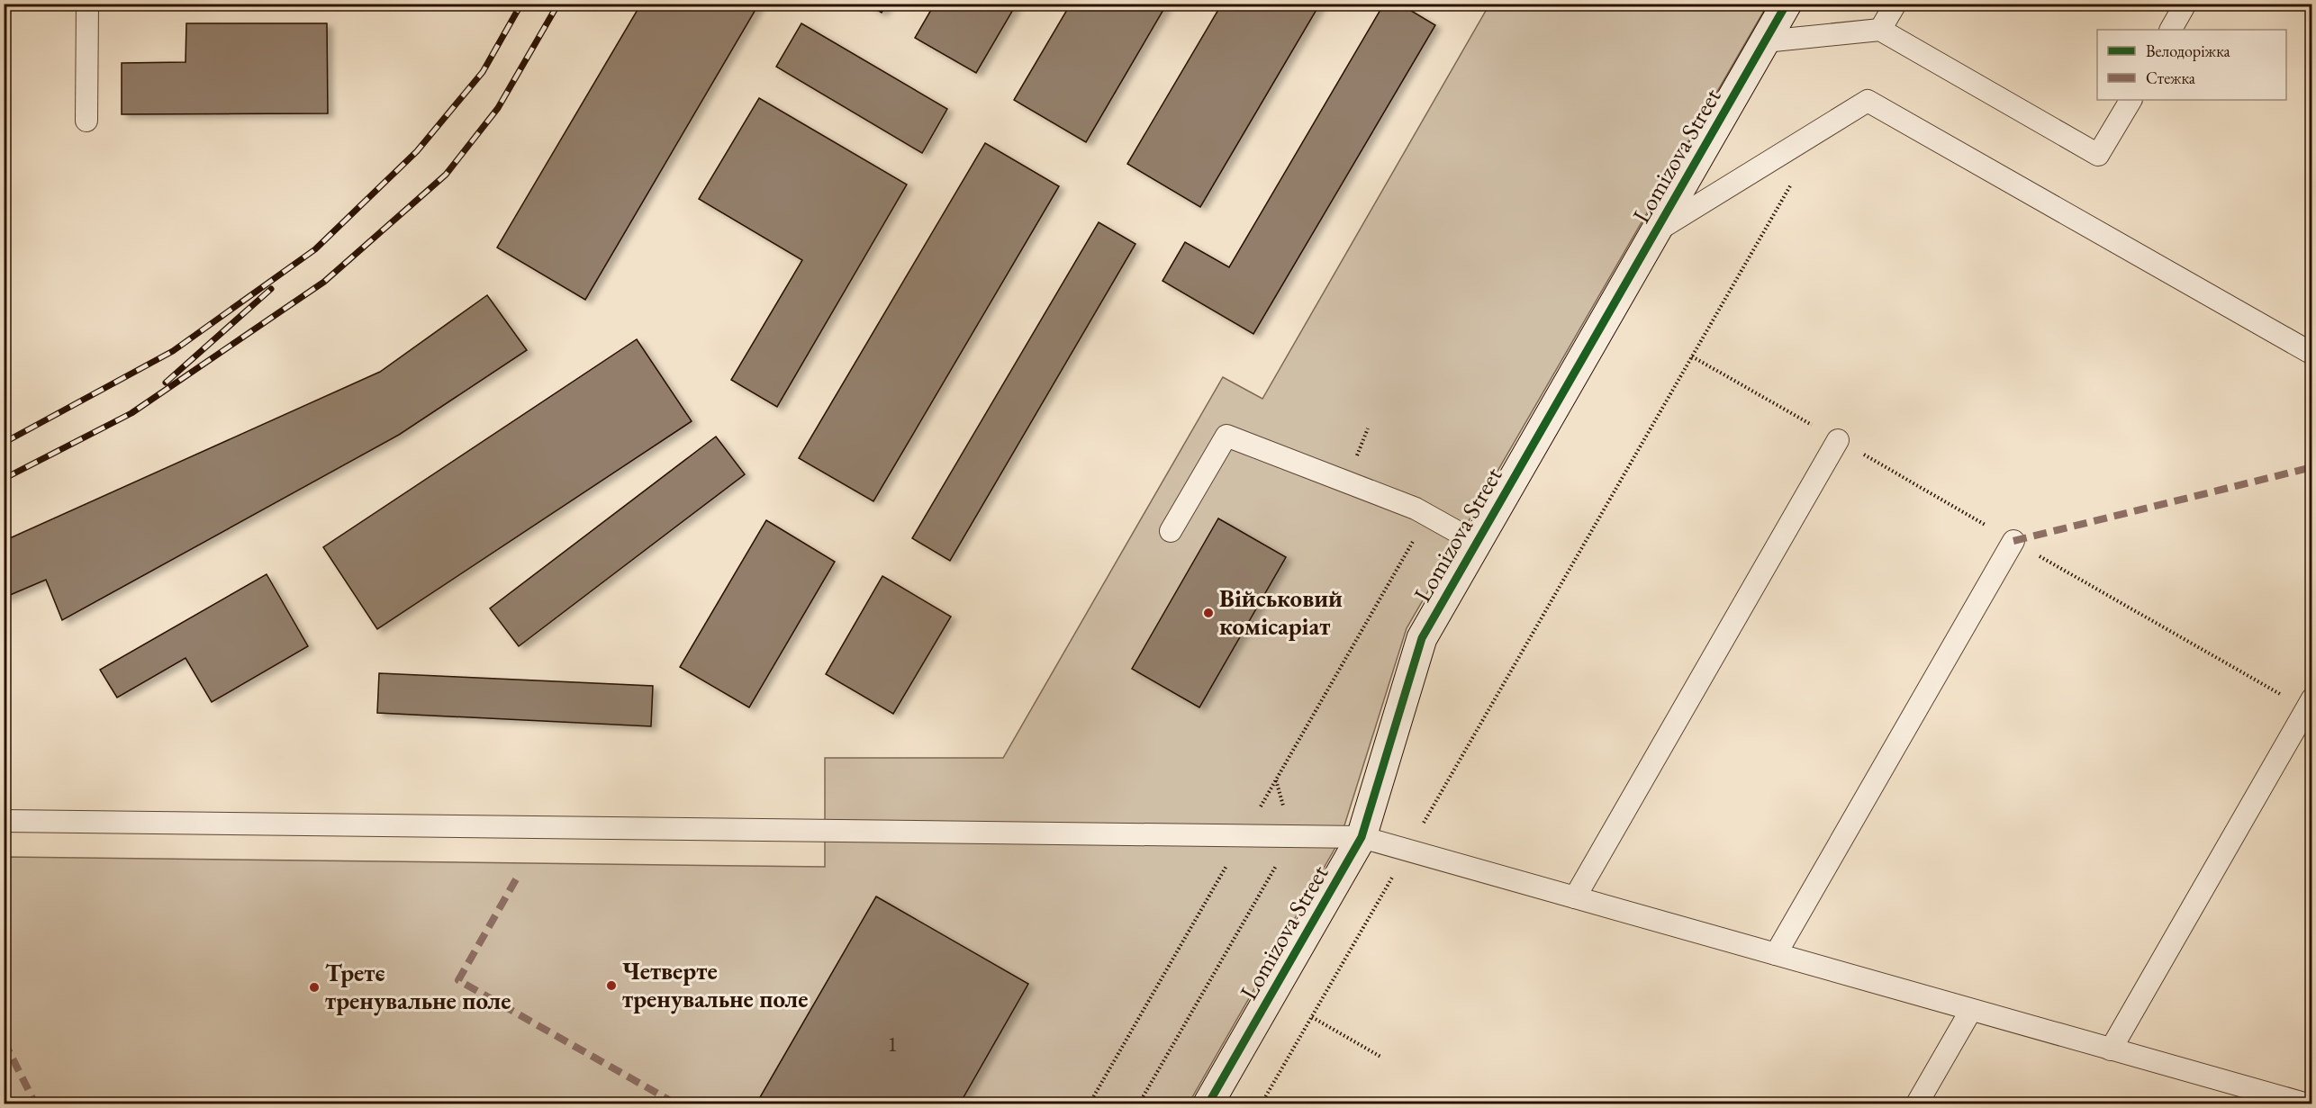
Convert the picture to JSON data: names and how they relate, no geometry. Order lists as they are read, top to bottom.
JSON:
{
  "streets": {
    "street": ["Lomizova Street"]
  },
  "places": ["Військовий комісаріат", "Четверте тренувальне поле", "Третє тренувальне поле"],
  "house_numbers": ["1"],
  "legend": ["Велодоріжка", "Стежка"]
}
